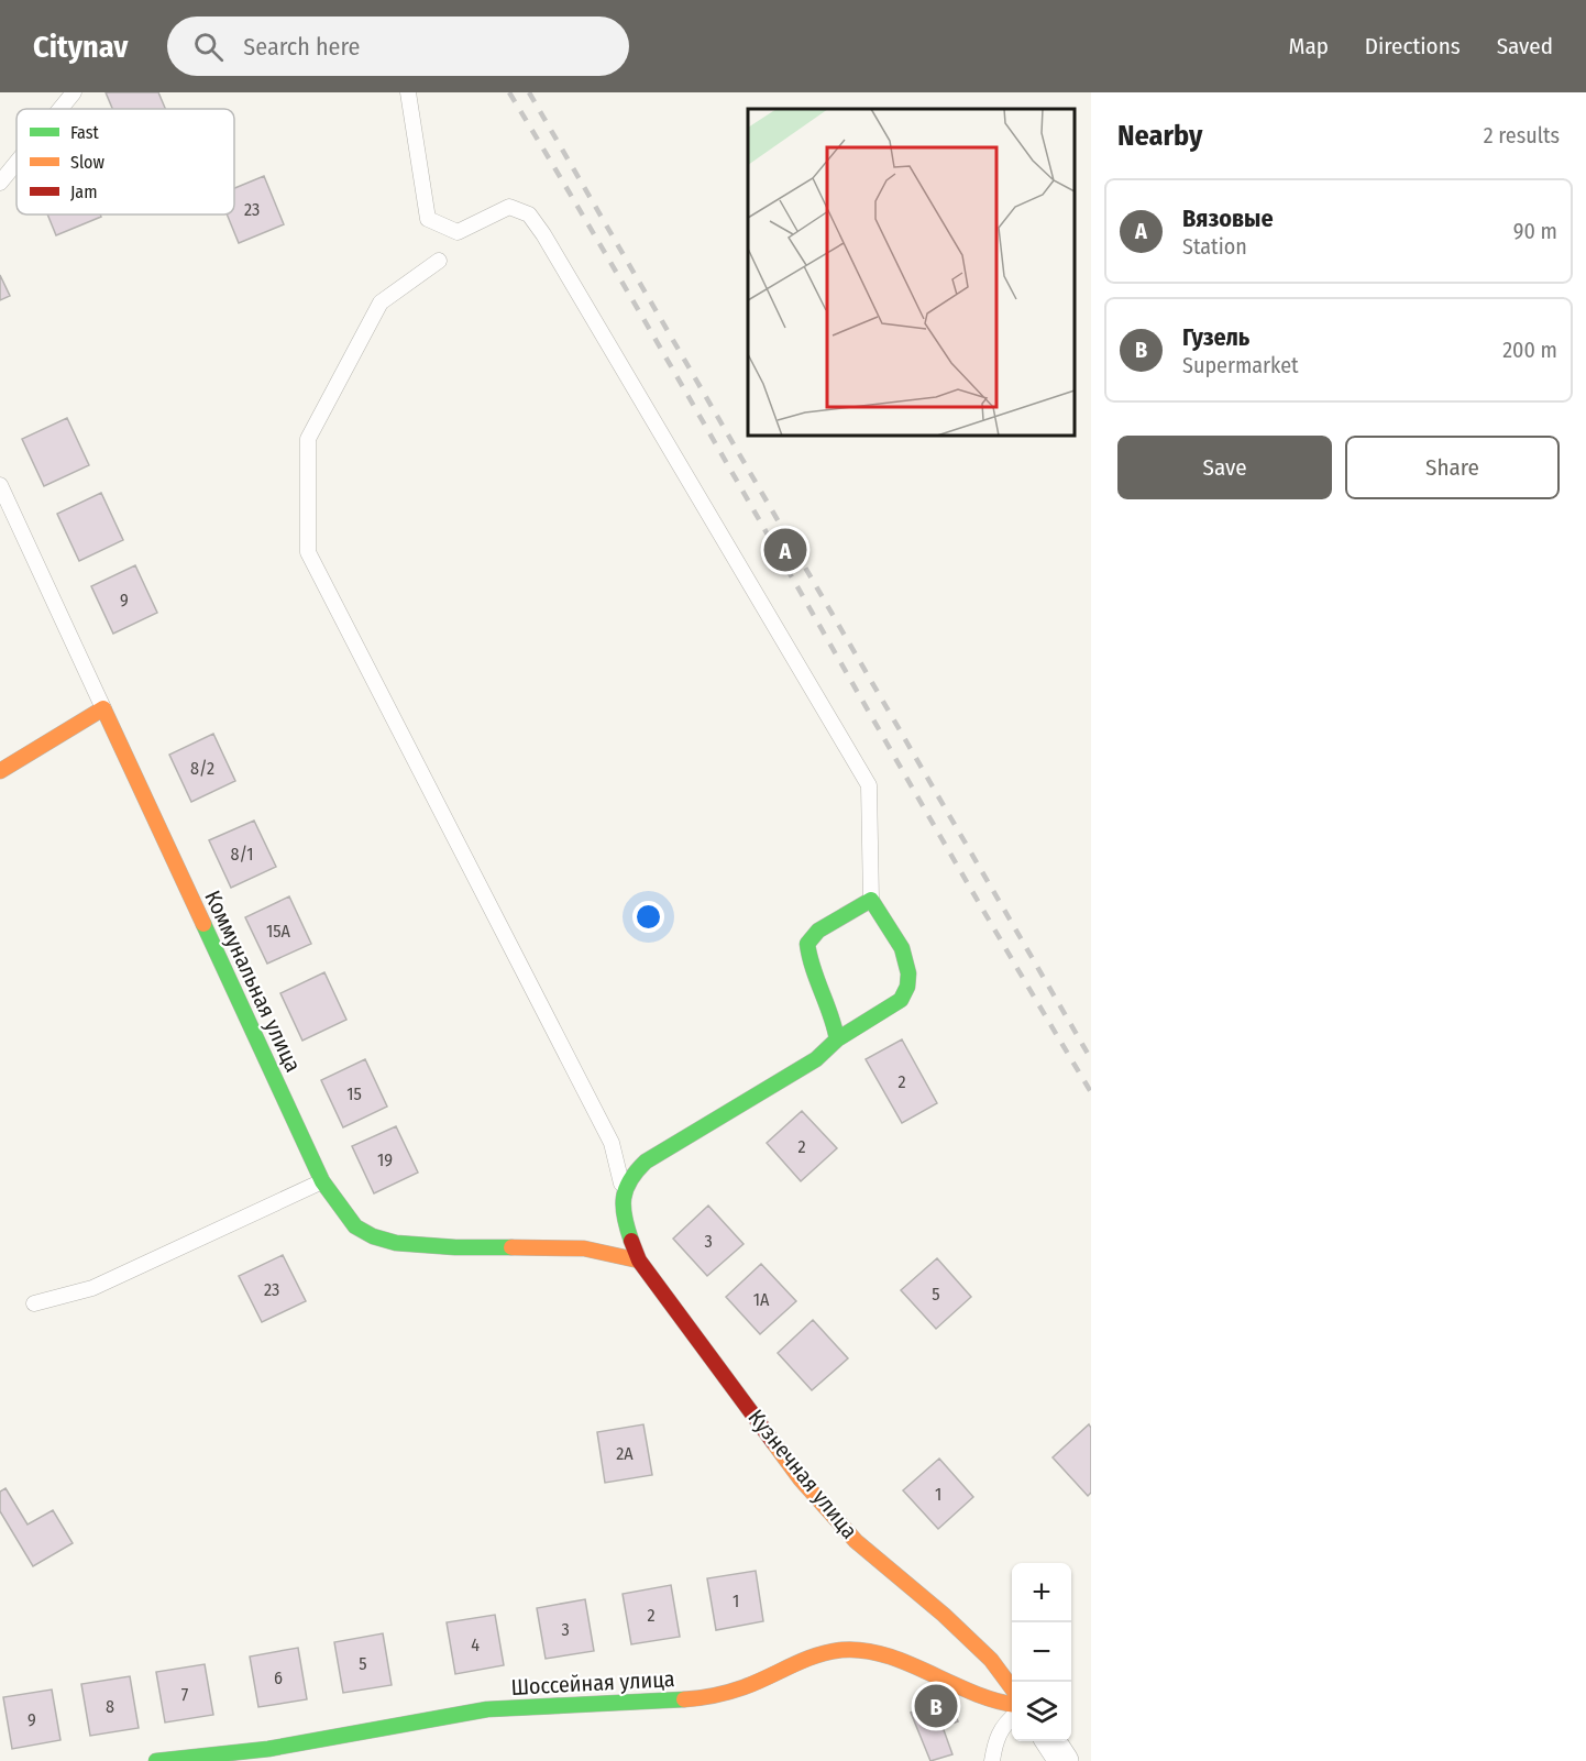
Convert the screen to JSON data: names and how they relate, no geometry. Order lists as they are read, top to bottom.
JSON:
{
  "streets": {
    "street": ["Коммунальная улица", "Кузнечная улица", "Шоссейная улица"]
  },
  "crossings": [
    ["Коммунальная улица", "Кузнечная улица"]
  ],
  "house_numbers": [
    "23",
    "9",
    "8/2",
    "8/1",
    "15А",
    "2",
    "15",
    "2",
    "19",
    "3",
    "23",
    "5",
    "1А",
    "2А",
    "1",
    "1",
    "2",
    "3",
    "4",
    "5",
    "6",
    "7",
    "8",
    "9"
  ],
  "legend": ["Fast", "Slow", "Jam"],
  "page": {
    "header": "Citynav",
    "search": "Search here",
    "nav": ["Map", "Directions", "Saved"],
    "heading": ["Nearby", "2 results"],
    "list": [
      {
        "mark": "A",
        "name": "Вязовые",
        "note": "Station",
        "value": "90 m"
      },
      {
        "mark": "B",
        "name": "Гузель",
        "note": "Supermarket",
        "value": "200 m"
      }
    ],
    "buttons": ["Save", "Share"],
    "pins": ["A", "B"],
    "map_buttons": ["+", "−"]
  }
}
